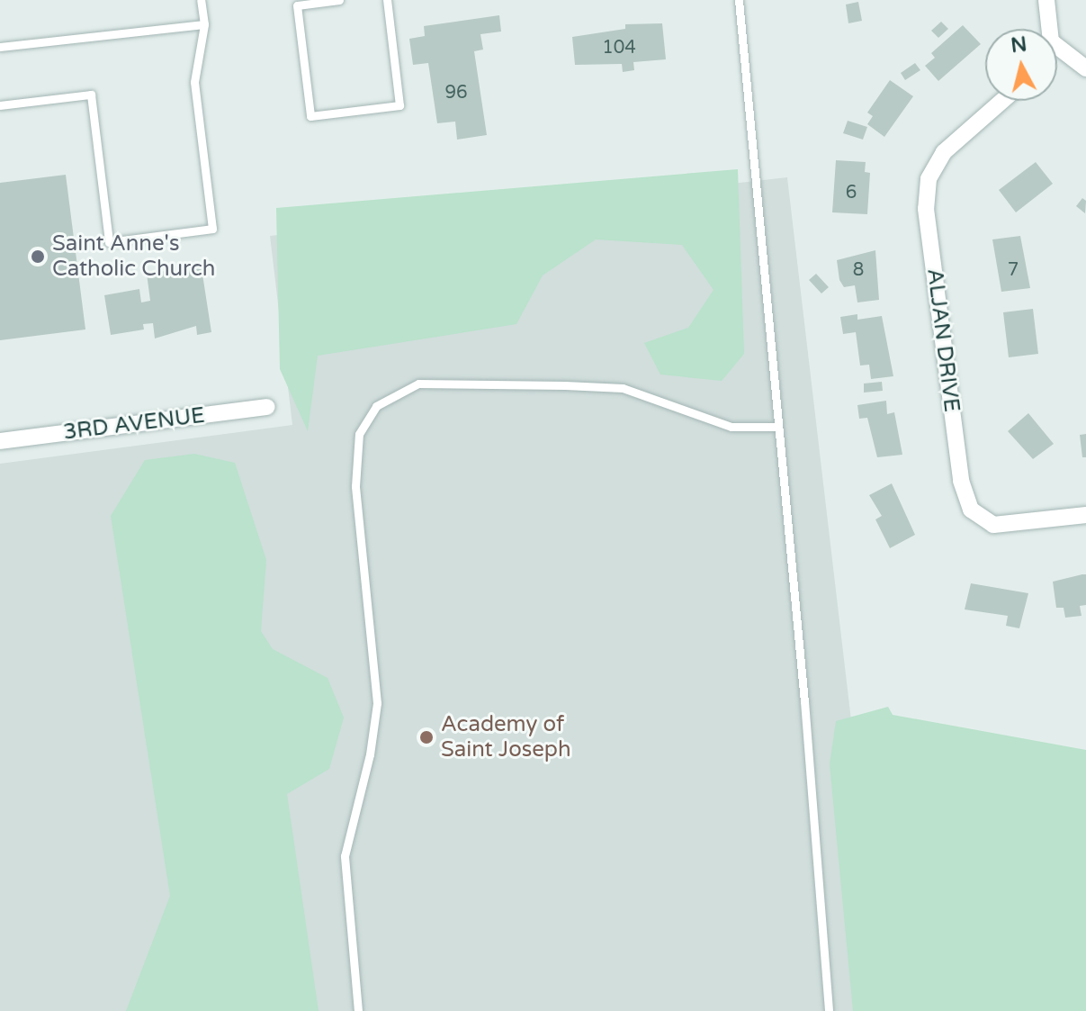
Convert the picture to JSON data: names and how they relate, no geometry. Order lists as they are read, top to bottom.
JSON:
{
  "streets": {
    "street": ["ALJAN DRIVE", "3RD AVENUE"]
  },
  "places": ["Saint Anne's Catholic Church", "Academy of Saint Joseph"],
  "house_numbers": [
    "104",
    "96",
    "6",
    "8",
    "7"
  ],
  "north": "top"
}
